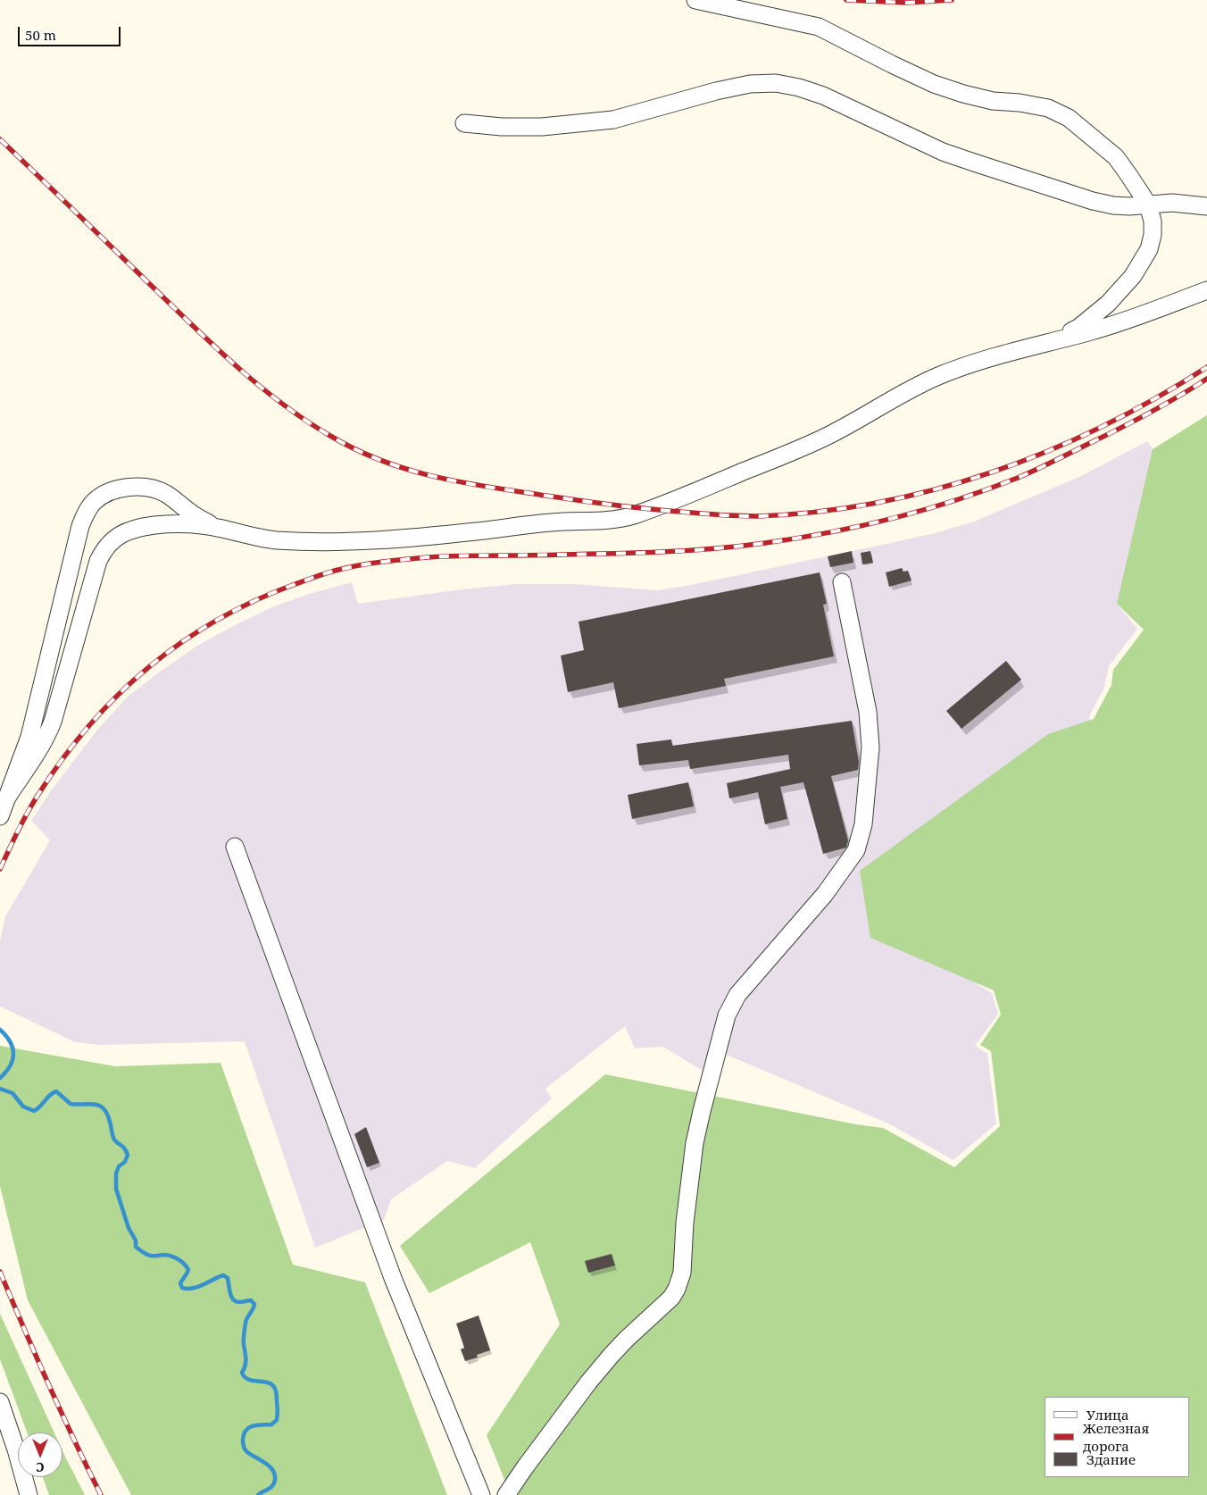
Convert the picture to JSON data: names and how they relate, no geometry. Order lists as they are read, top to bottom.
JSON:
{
  "legend": ["Улица", "Железная дорога", "Здание"],
  "scale_bar": "50 m",
  "north": "bottom"
}
